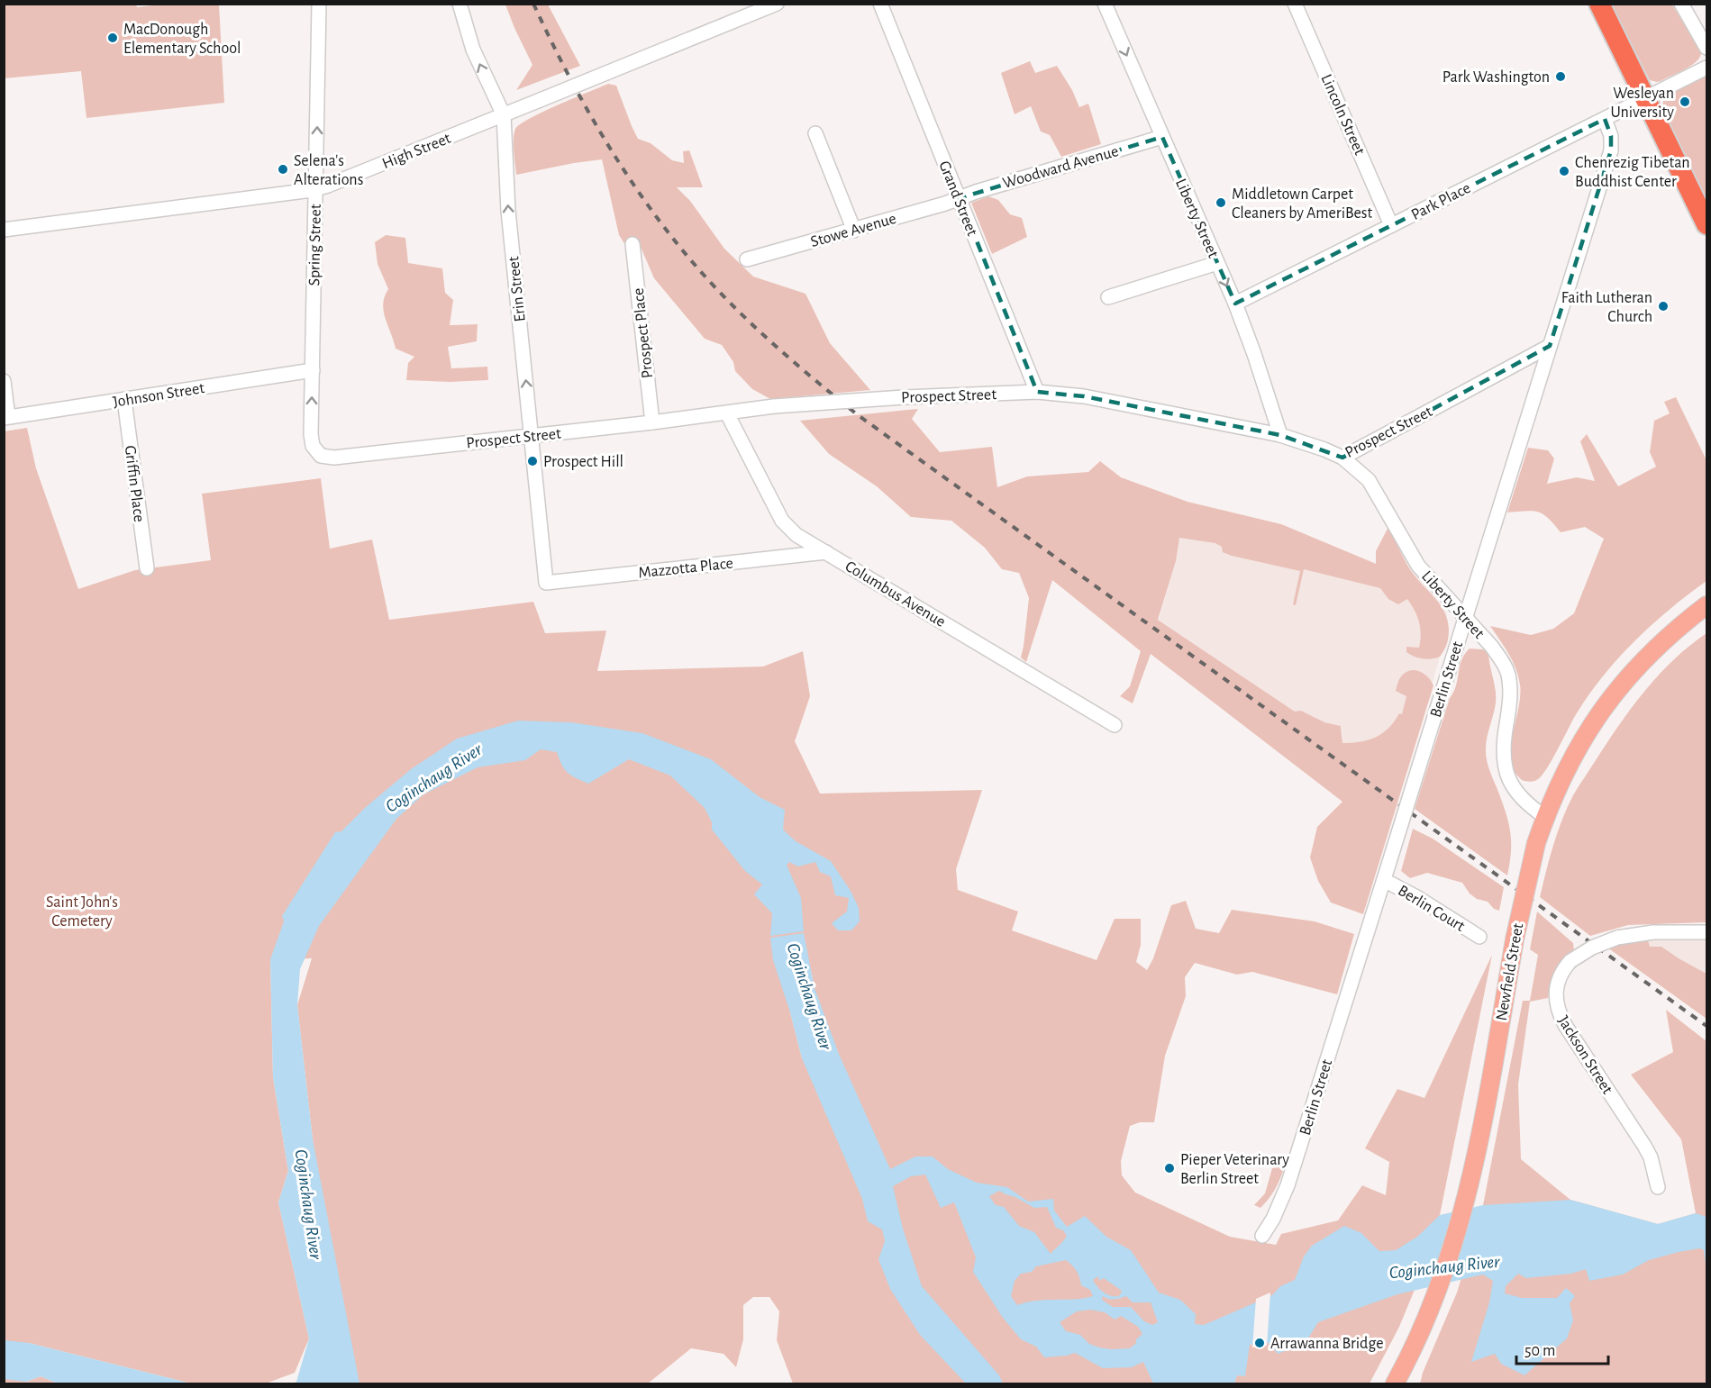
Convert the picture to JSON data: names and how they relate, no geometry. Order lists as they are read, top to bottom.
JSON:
{
  "streets": {
    "main road": ["Newfield Street"],
    "street": [
      "Lincoln Street",
      "High Street",
      "Woodward Avenue",
      "Grand Street",
      "Park Place",
      "Liberty Street",
      "Stowe Avenue",
      "Spring Street",
      "Erin Street",
      "Prospect Place",
      "Johnson Street",
      "Prospect Street",
      "Griffin Place",
      "Mazzotta Place",
      "Columbus Avenue",
      "Berlin Street",
      "Berlin Court",
      "Jackson Street"
    ]
  },
  "crossings": [
    ["Lincoln Street", "Park Place"],
    ["High Street", "Spring Street"],
    ["High Street", "Erin Street"],
    ["Woodward Avenue", "Grand Street"],
    ["Woodward Avenue", "Liberty Street"],
    ["Woodward Avenue", "Stowe Avenue"],
    ["Grand Street", "Stowe Avenue"],
    ["Grand Street", "Prospect Street"],
    ["Park Place", "Liberty Street"],
    ["Park Place", "Berlin Street"],
    ["Liberty Street", "Prospect Street"],
    ["Liberty Street", "Berlin Street"],
    ["Liberty Street", "Newfield Street"],
    ["Spring Street", "Johnson Street"],
    ["Spring Street", "Prospect Street"],
    ["Erin Street", "Prospect Street"],
    ["Erin Street", "Mazzotta Place"],
    ["Prospect Place", "Prospect Street"],
    ["Johnson Street", "Griffin Place"],
    ["Prospect Street", "Columbus Avenue"],
    ["Prospect Street", "Berlin Street"],
    ["Mazzotta Place", "Columbus Avenue"],
    ["Berlin Street", "Berlin Court"]
  ],
  "one_way": ["Spring Street", "Erin Street"],
  "water": ["Coginchaug River"],
  "parks": ["Saint John's Cemetery"],
  "places": [
    "MacDonough Elementary School",
    "Park Washington",
    "Wesleyan University",
    "Selena's Alterations",
    "Chenrezig Tibetan Buddhist Center",
    "Middletown Carpet Cleaners by AmeriBest",
    "Faith Lutheran Church",
    "Prospect Hill",
    "Pieper Veterinary Berlin Street",
    "Arrawanna Bridge"
  ],
  "scale_bar": "50 m"
}
